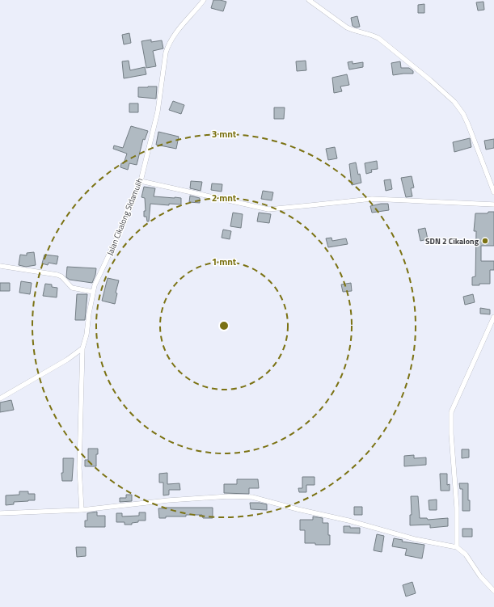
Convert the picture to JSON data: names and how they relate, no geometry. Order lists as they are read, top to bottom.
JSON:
{
  "streets": {
    "street": ["Jalan Cikalong SIdamulih"]
  },
  "places": ["SDN 2 Cikalong"],
  "rings": ["3 mnt", "2 mnt", "1 mnt"]
}
